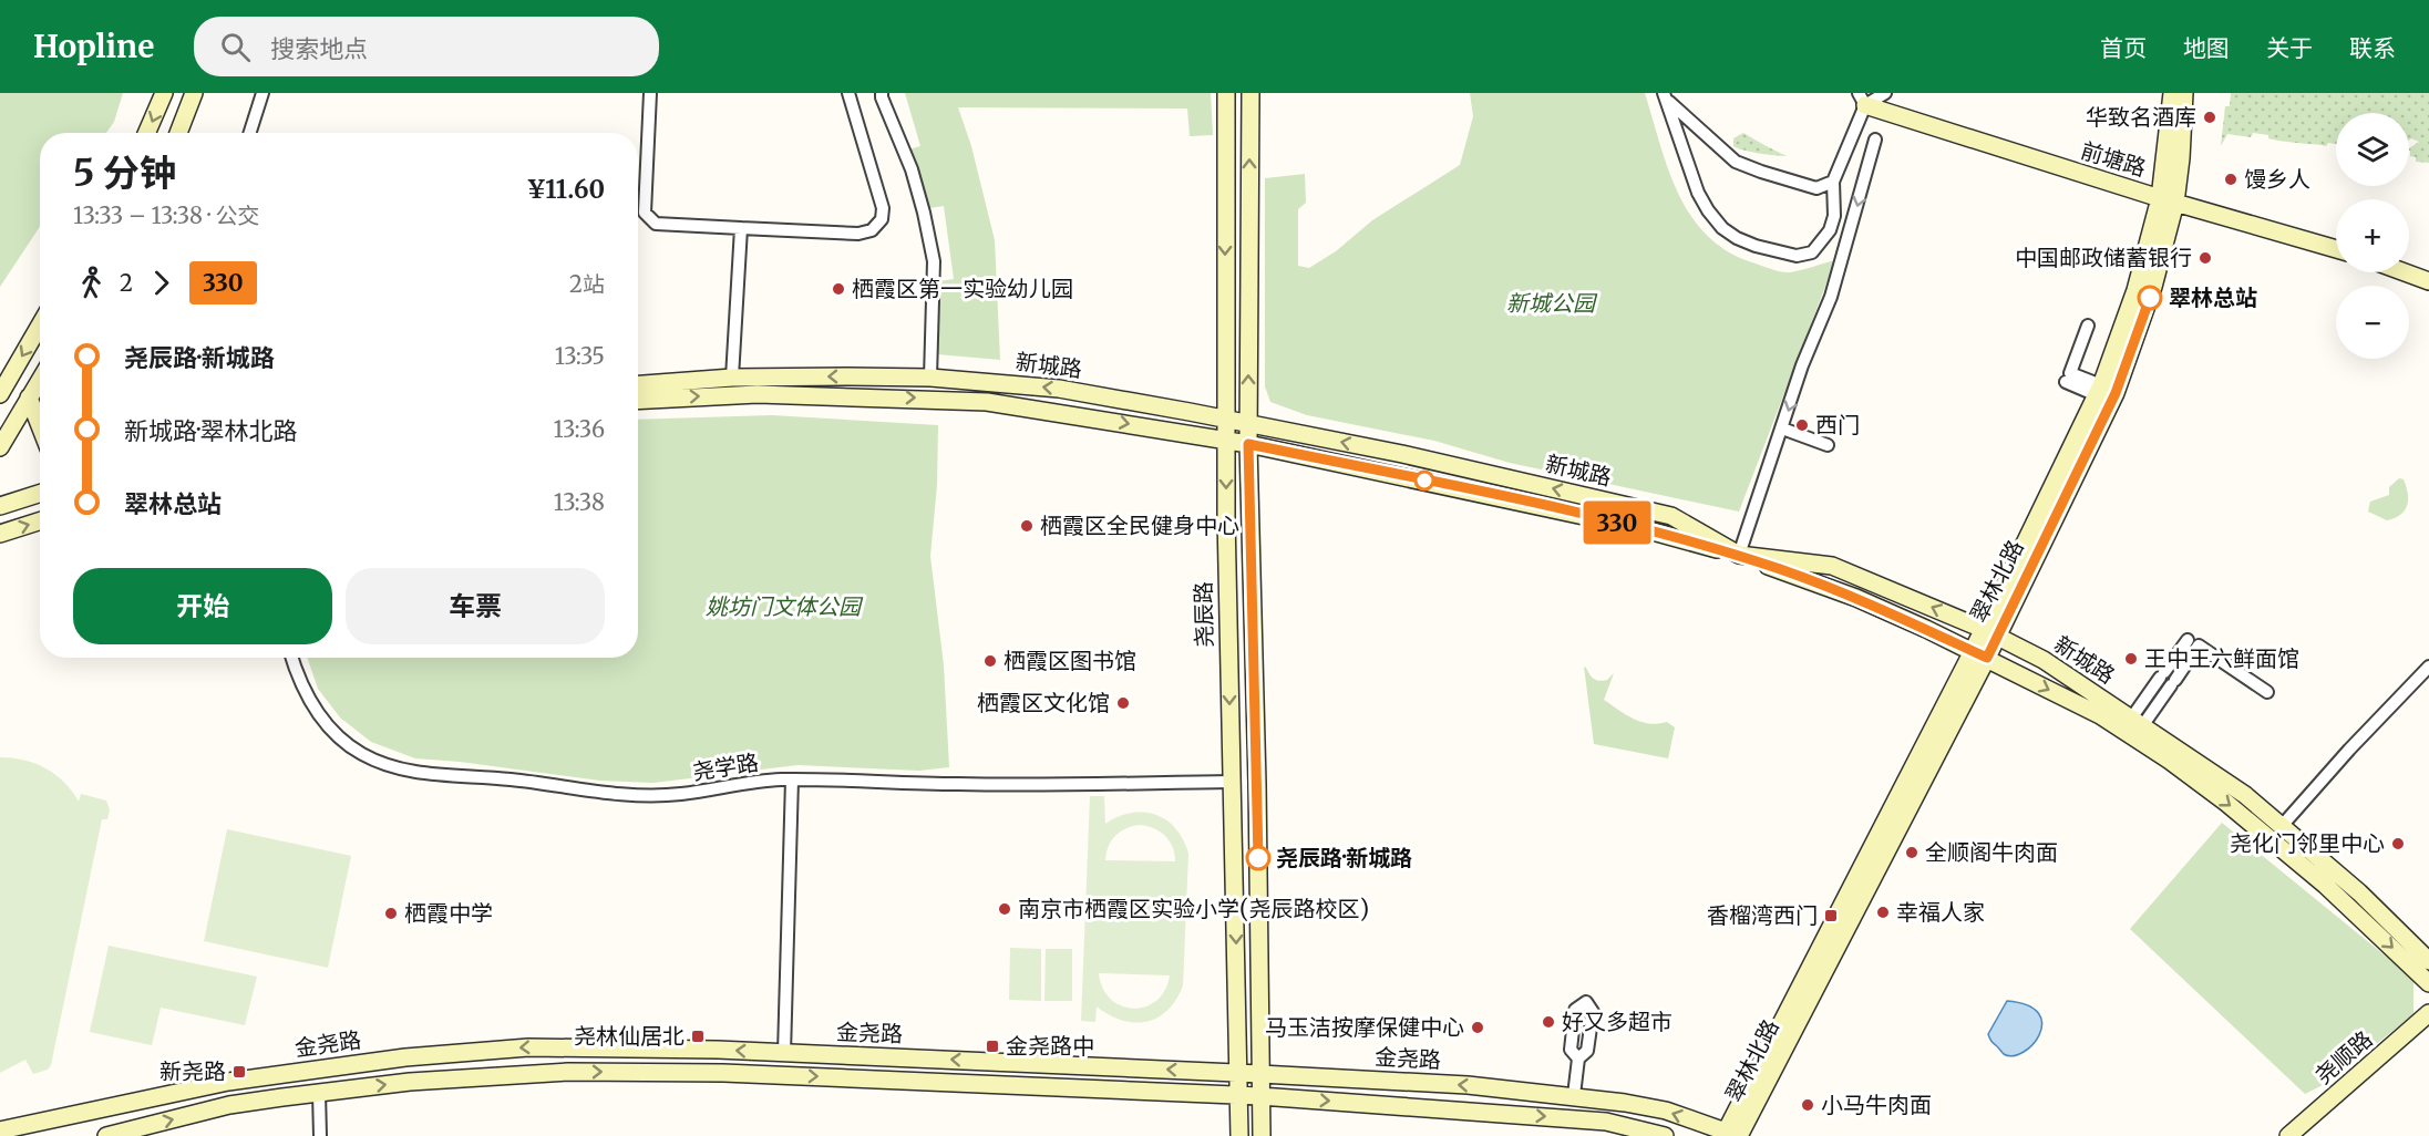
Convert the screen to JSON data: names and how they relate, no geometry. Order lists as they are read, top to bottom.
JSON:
{
  "streets": {
    "main road": [
      "前塘路",
      "新城路",
      "翠林北路",
      "尧辰路",
      "金尧路",
      "尧顺路"
    ],
    "street": ["尧学路"]
  },
  "crossings": [
    ["前塘路", "翠林北路"],
    ["新城路", "翠林北路"],
    ["新城路", "尧辰路"],
    ["翠林北路", "金尧路"],
    ["尧辰路", "尧学路"],
    ["尧辰路", "金尧路"]
  ],
  "parks": ["新城公园", "姚坊门文体公园"],
  "places": {
    "other": [
      "华致名酒库",
      "馒乡人",
      "中国邮政储蓄银行",
      "栖霞区第一实验幼儿园",
      "翠林总站",
      "西门",
      "栖霞区全民健身中心",
      "王中王六鲜面馆",
      "栖霞区图书馆",
      "栖霞区文化馆",
      "尧化门邻里中心",
      "全顺阁牛肉面",
      "尧辰路·新城路",
      "南京市栖霞区实验小学(尧辰路校区)",
      "幸福人家",
      "栖霞中学",
      "好又多超市",
      "马玉洁按摩保健中心",
      "小马牛肉面"
    ],
    "transit": [
      "香榴湾西门",
      "尧林仙居北",
      "金尧路中",
      "新尧路"
    ]
  },
  "lines": ["bus line 330"],
  "page": {
    "header": "Hopline",
    "search": "搜索地点",
    "nav": [
      "首页",
      "地图",
      "关于",
      "联系"
    ],
    "on_map": "330",
    "map_buttons": ["+", "−"],
    "heading": ["5 分钟", "13:33 – 13:38 · 公交", "¥11.60"],
    "legs": ["2", "330", "2站"],
    "list": [
      {
        "name": "尧辰路·新城路",
        "value": "13:35"
      },
      {
        "name": "新城路·翠林北路",
        "value": "13:36"
      },
      {
        "name": "翠林总站",
        "value": "13:38"
      }
    ],
    "buttons": ["开始", "车票"]
  }
}
